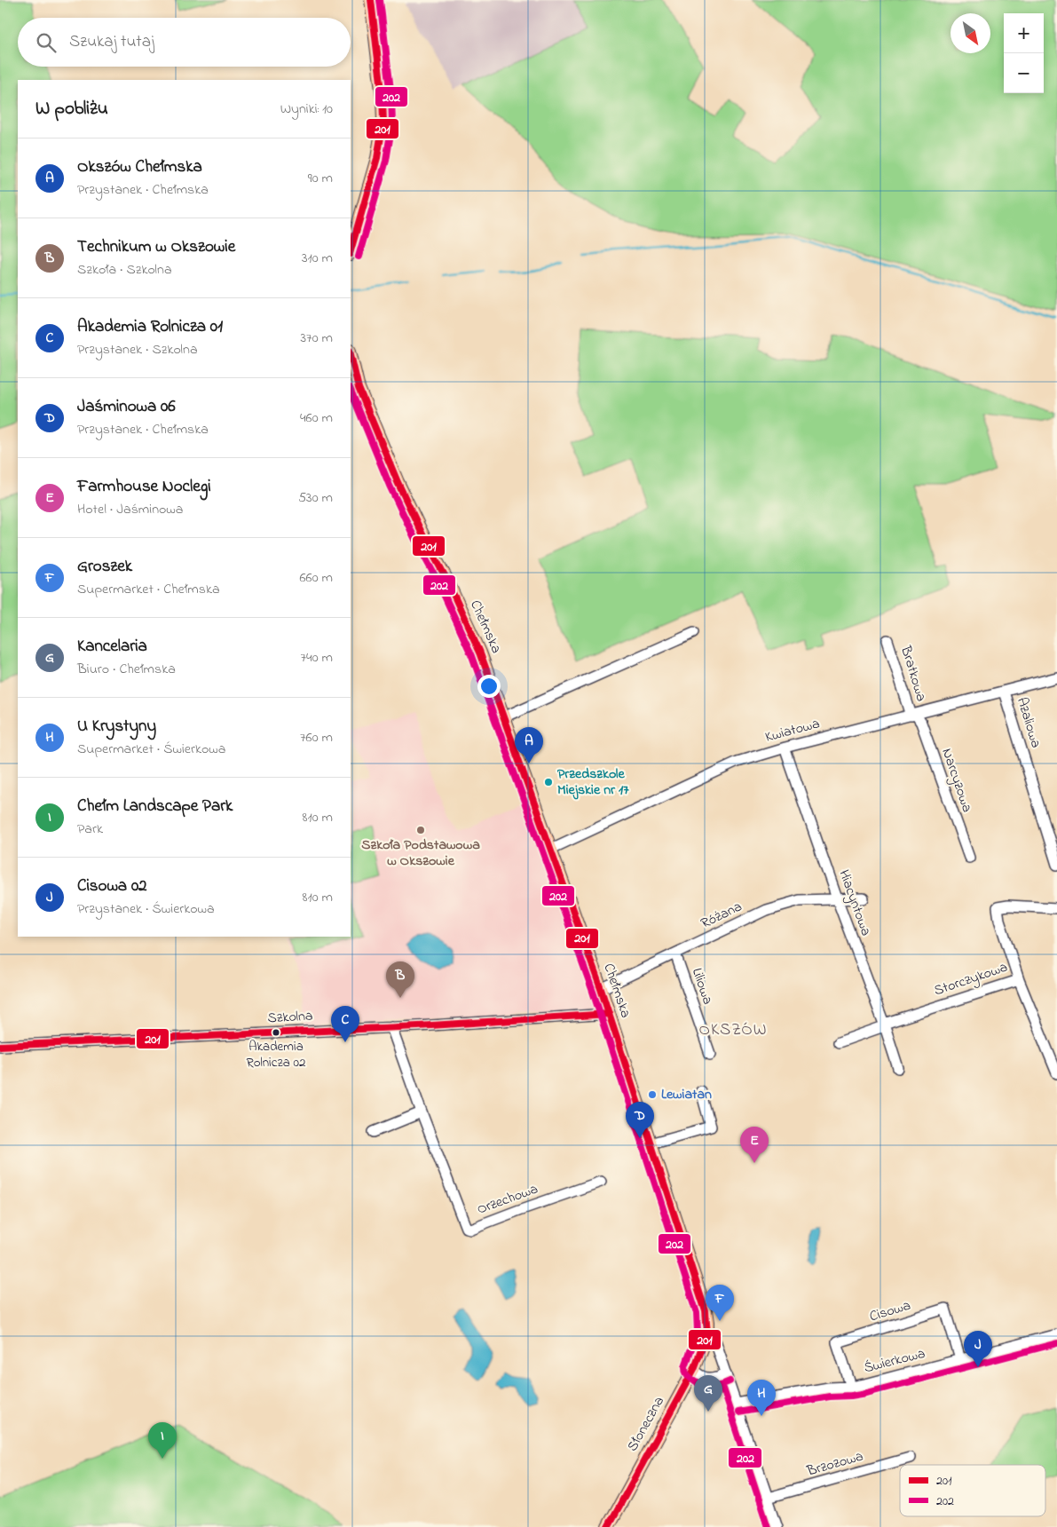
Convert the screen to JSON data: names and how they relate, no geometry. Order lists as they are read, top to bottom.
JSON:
{
  "streets": {
    "main road": ["Chełmska", "Słoneczna"],
    "street": [
      "Bratkowa",
      "Azaliowa",
      "Kwiatowa",
      "Narcyzowa",
      "Hiacyntowa",
      "Różana",
      "Storczykowa",
      "Liliowa",
      "Szkolna",
      "Orzechowa",
      "Cisowa",
      "Świerkowa",
      "Brzozowa"
    ]
  },
  "crossings": [
    ["Chełmska", "Kwiatowa"],
    ["Chełmska", "Różana"],
    ["Chełmska", "Szkolna"],
    ["Chełmska", "Świerkowa"],
    ["Chełmska", "Słoneczna"],
    ["Chełmska", "Brzozowa"],
    ["Bratkowa", "Kwiatowa"],
    ["Bratkowa", "Narcyzowa"],
    ["Azaliowa", "Kwiatowa"],
    ["Kwiatowa", "Narcyzowa"],
    ["Kwiatowa", "Hiacyntowa"],
    ["Hiacyntowa", "Różana"],
    ["Hiacyntowa", "Storczykowa"],
    ["Różana", "Liliowa"],
    ["Szkolna", "Orzechowa"],
    ["Cisowa", "Świerkowa"]
  ],
  "districts": ["OKSZÓW"],
  "places": [
    "Przedszkole Miejskie nr 17",
    "Szkoła Podstawowa w Okszowie",
    "Akademia Rolnicza 02",
    "Lewiatan"
  ],
  "lines": ["transit line 201", "transit line 202"],
  "legend": ["201", "202"],
  "north": "bottom right",
  "page": {
    "map_buttons": ["+", "−"],
    "search": "Szukaj tutaj",
    "heading": ["W pobliżu", "Wyniki: 10"],
    "list": [
      {
        "mark": "A",
        "name": "Okszów Chełmska",
        "note": "Przystanek · Chełmska",
        "value": "90 m"
      },
      {
        "mark": "B",
        "name": "Technikum w Okszowie",
        "note": "Szkoła · Szkolna",
        "value": "310 m"
      },
      {
        "mark": "C",
        "name": "Akademia Rolnicza 01",
        "note": "Przystanek · Szkolna",
        "value": "370 m"
      },
      {
        "mark": "D",
        "name": "Jaśminowa 06",
        "note": "Przystanek · Chełmska",
        "value": "460 m"
      },
      {
        "mark": "E",
        "name": "Farmhouse Noclegi",
        "note": "Hotel · Jaśminowa",
        "value": "530 m"
      },
      {
        "mark": "F",
        "name": "Groszek",
        "note": "Supermarket · Chełmska",
        "value": "660 m"
      },
      {
        "mark": "G",
        "name": "Kancelaria",
        "note": "Biuro · Chełmska",
        "value": "740 m"
      },
      {
        "mark": "H",
        "name": "U Krystyny",
        "note": "Supermarket · Świerkowa",
        "value": "760 m"
      },
      {
        "mark": "I",
        "name": "Chełm Landscape Park",
        "note": "Park",
        "value": "810 m"
      },
      {
        "mark": "J",
        "name": "Cisowa 02",
        "note": "Przystanek · Świerkowa",
        "value": "810 m"
      }
    ],
    "pins": [
      "A",
      "B",
      "C",
      "D",
      "E",
      "F",
      "J",
      "G",
      "H",
      "I"
    ]
  }
}
